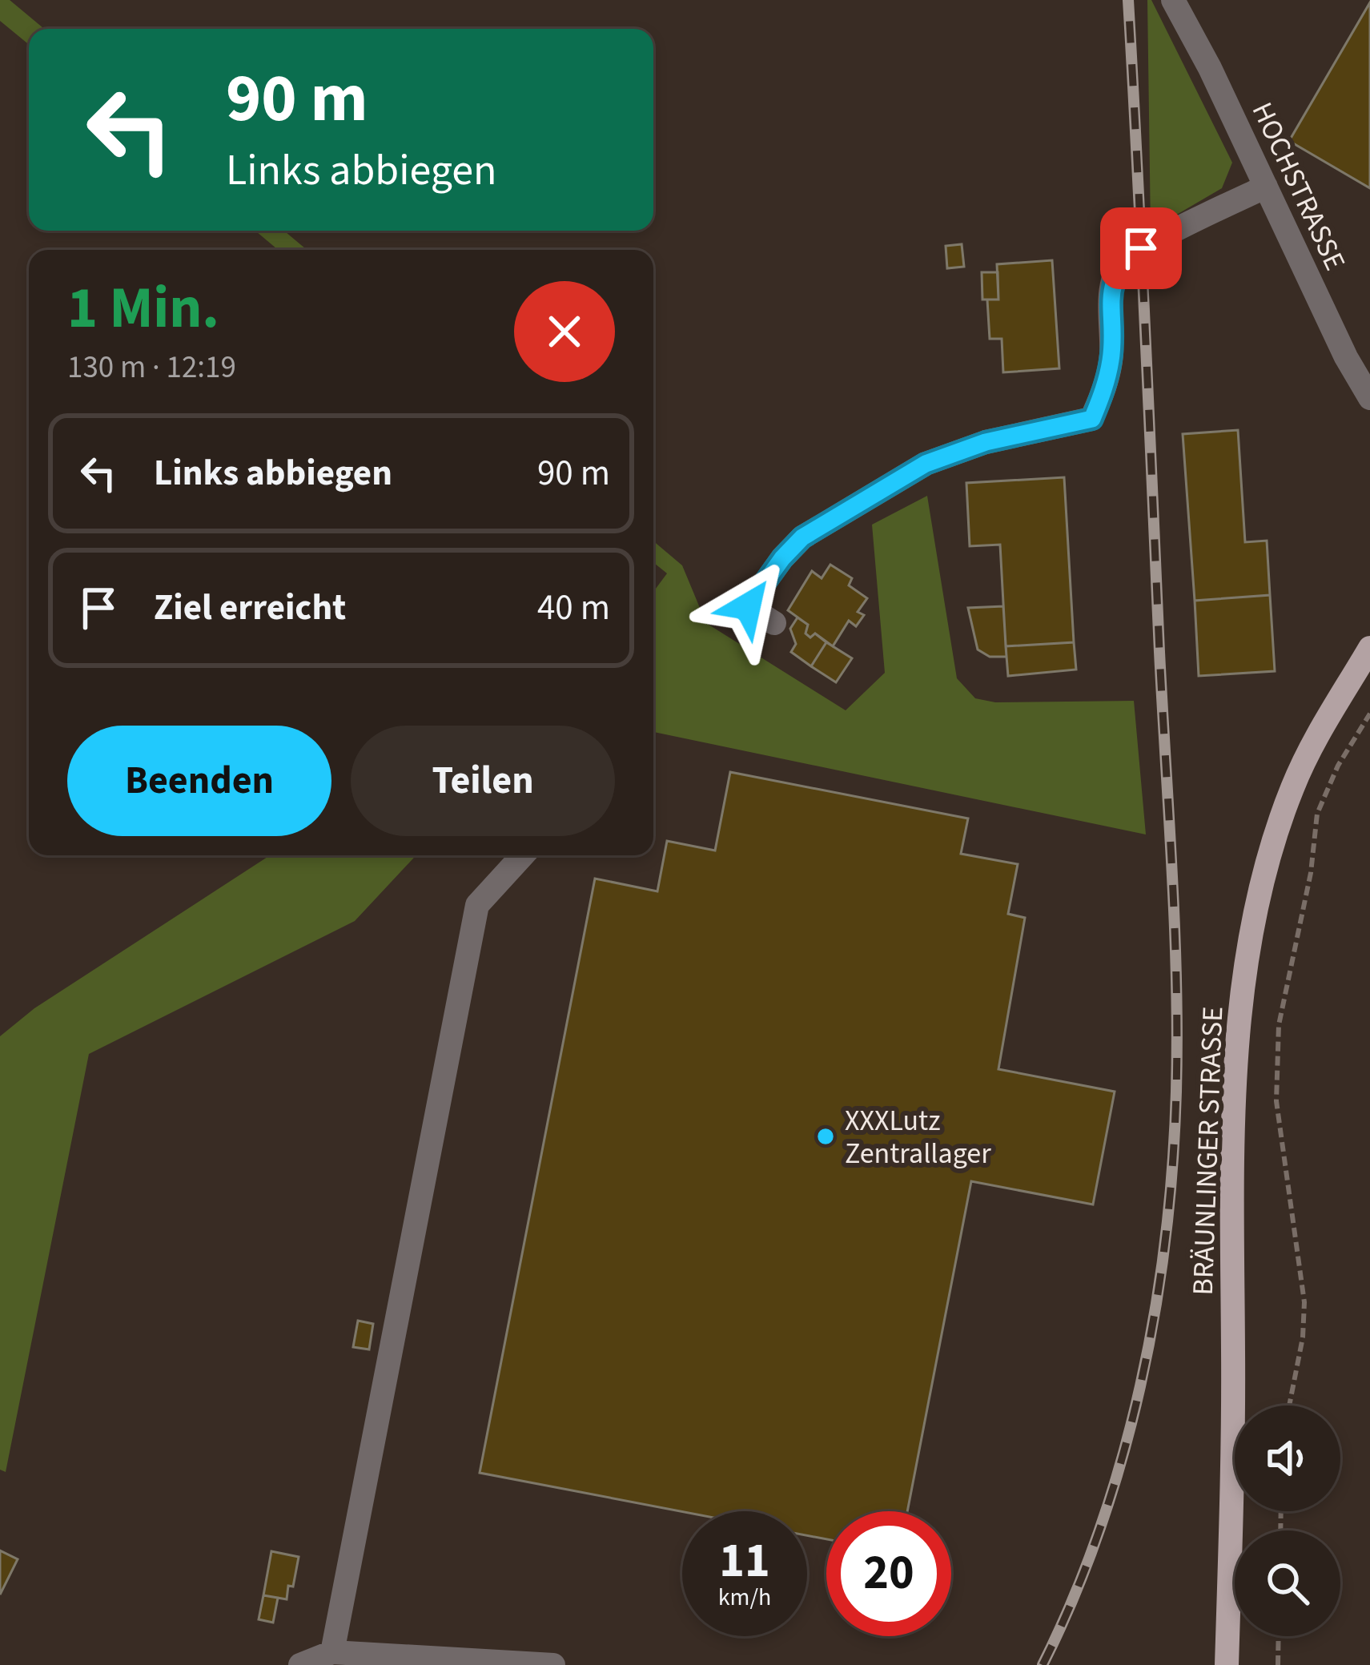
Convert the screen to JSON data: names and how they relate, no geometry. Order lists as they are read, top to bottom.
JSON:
{
  "streets": {
    "main road": ["BRÄUNLINGER STRASSE"],
    "street": ["HOCHSTRASSE"]
  },
  "places": ["XXXLutz Zentrallager"],
  "page": {
    "turn": ["90 m", "Links abbiegen"],
    "heading": ["1 Min.", "130 m · 12:19"],
    "list": [
      {
        "name": "Links abbiegen",
        "value": "90 m"
      },
      {
        "name": "Ziel erreicht",
        "value": "40 m"
      }
    ],
    "buttons": ["Beenden", "Teilen"],
    "speed": "11 km/h",
    "limit": "20"
  }
}
